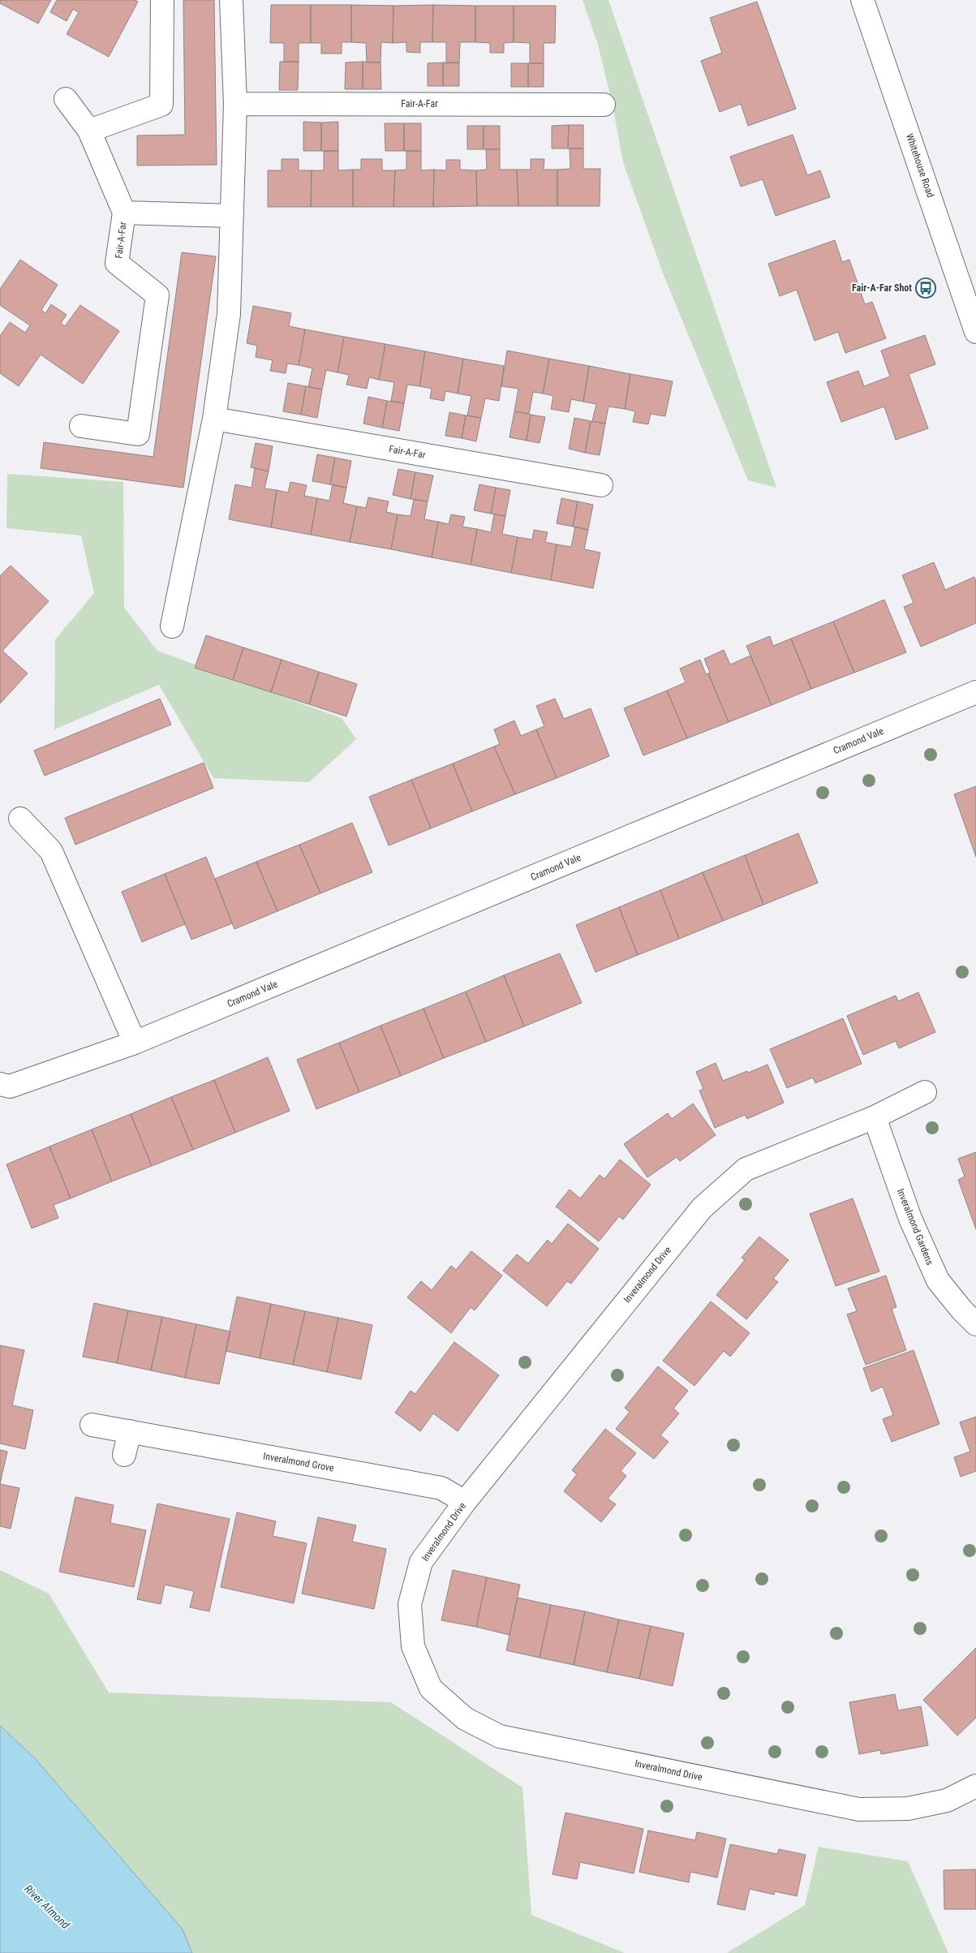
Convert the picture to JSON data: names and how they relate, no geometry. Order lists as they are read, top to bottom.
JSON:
{
  "streets": {
    "street": [
      "Fair-A-Far",
      "Whitehouse Road",
      "Cramond Vale",
      "Inveralmond Gardens",
      "Inveralmond Drive",
      "Inveralmond Grove"
    ]
  },
  "crossings": [
    ["Inveralmond Gardens", "Inveralmond Drive"],
    ["Inveralmond Drive", "Inveralmond Grove"]
  ],
  "water": ["River Almond"],
  "places": {
    "bus stop": ["Fair-A-Far Shot"]
  }
}
